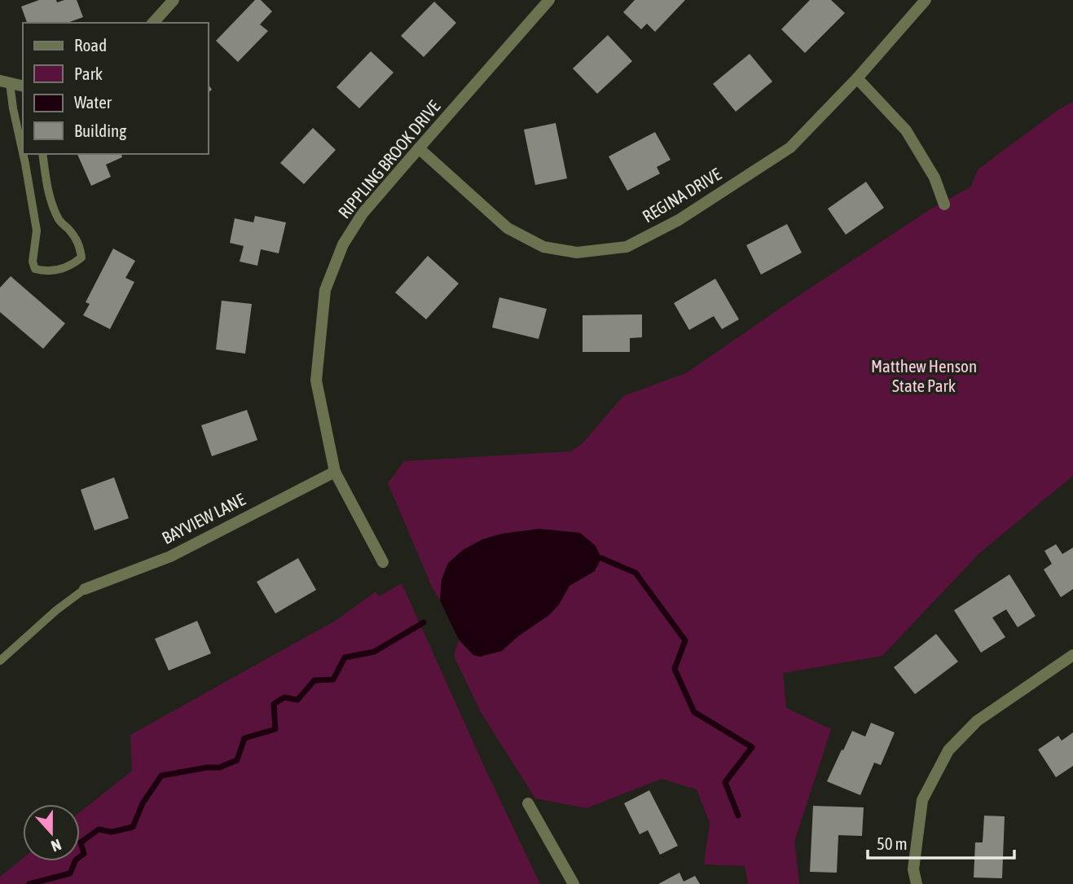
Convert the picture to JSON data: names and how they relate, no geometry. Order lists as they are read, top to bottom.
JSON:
{
  "streets": {
    "street": ["RIPPLING BROOK DRIVE", "REGINA DRIVE", "BAYVIEW LANE"]
  },
  "crossings": [
    ["RIPPLING BROOK DRIVE", "REGINA DRIVE"],
    ["RIPPLING BROOK DRIVE", "BAYVIEW LANE"]
  ],
  "parks": ["Matthew Henson State Park"],
  "legend": [
    "Road",
    "Park",
    "Water",
    "Building"
  ],
  "scale_bar": "50 m",
  "north": "bottom"
}
